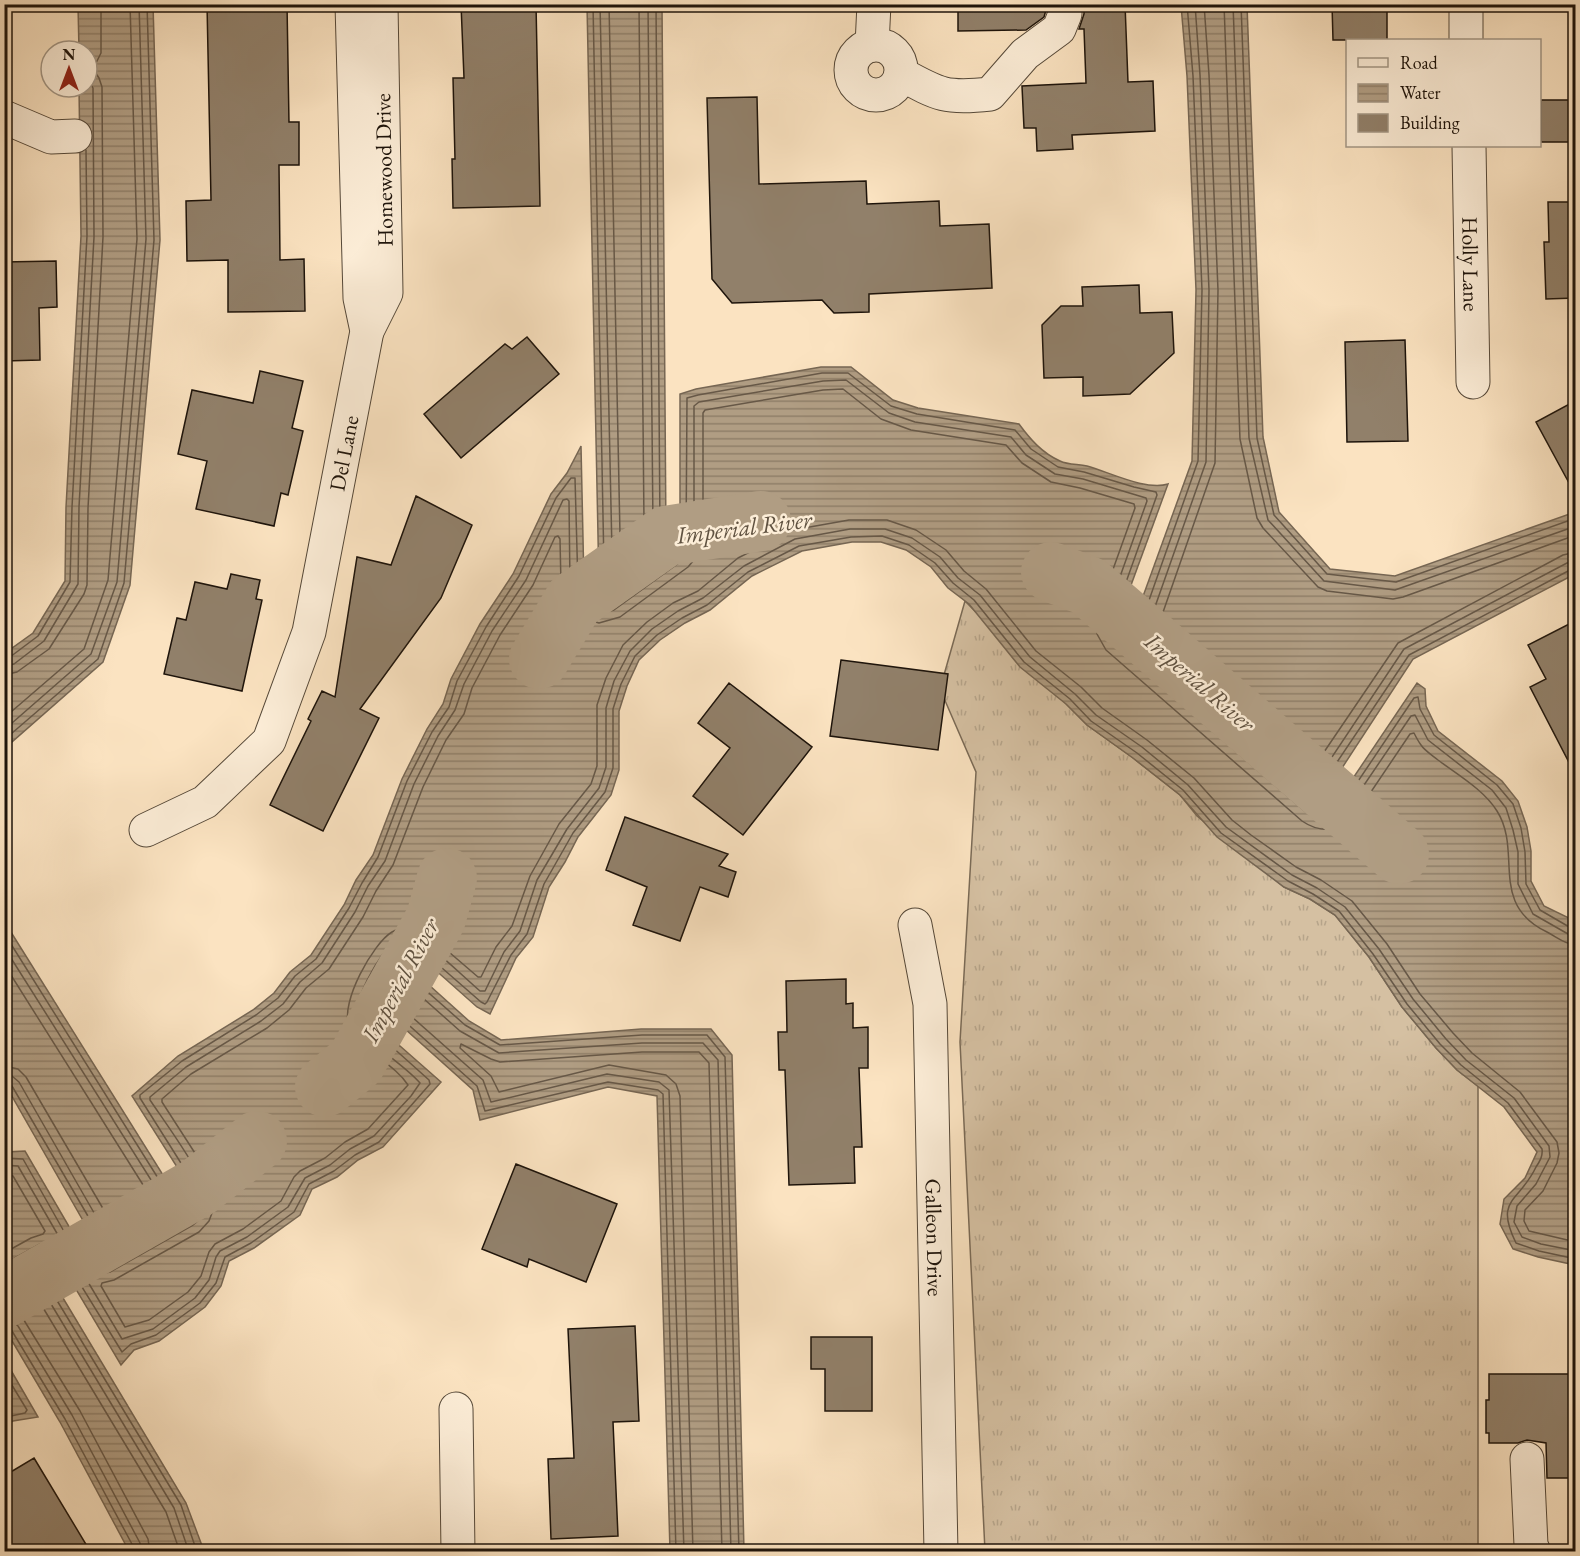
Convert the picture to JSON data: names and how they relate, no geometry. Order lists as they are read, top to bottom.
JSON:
{
  "streets": {
    "street": [
      "Homewood Drive",
      "Holly Lane",
      "Del Lane",
      "Galleon Drive"
    ]
  },
  "crossings": [
    ["Homewood Drive", "Del Lane"]
  ],
  "water": ["Imperial River"],
  "legend": ["Road", "Water", "Building"],
  "north": "top"
}
